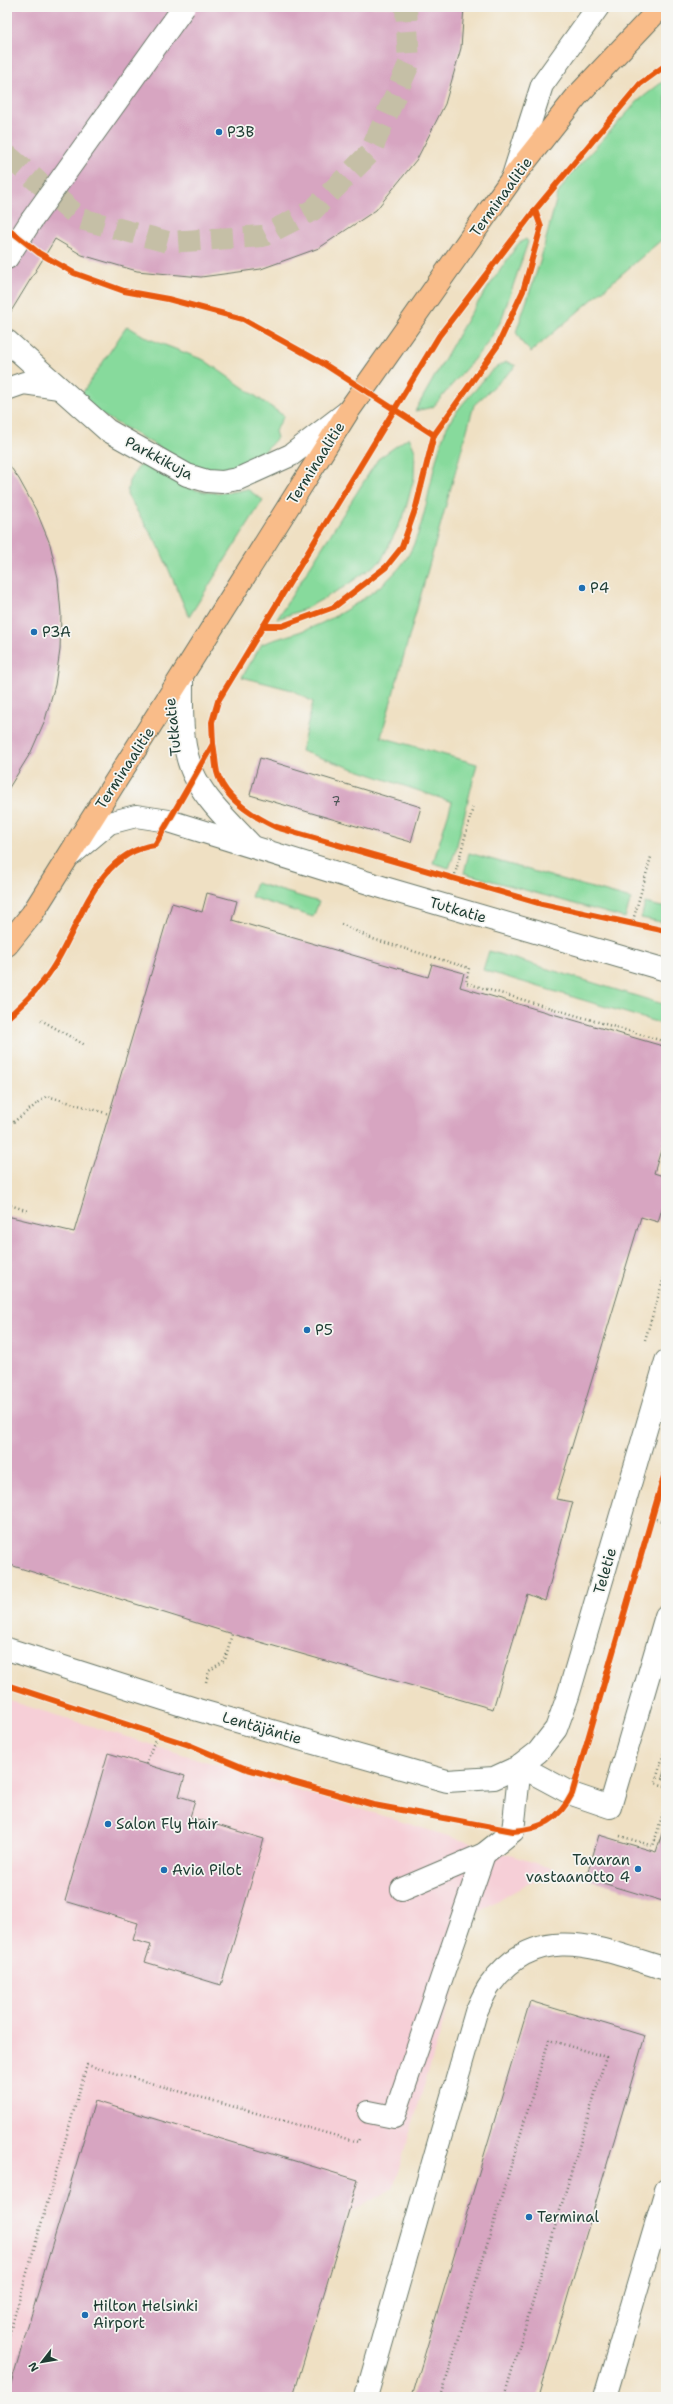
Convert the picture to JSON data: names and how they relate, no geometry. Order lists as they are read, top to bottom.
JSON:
{
  "streets": {
    "main road": ["Terminaalitie"],
    "street": [
      "Parkkikuja",
      "Tutkatie",
      "Teletie",
      "Lentäjäntie"
    ]
  },
  "crossings": [
    ["Terminaalitie", "Parkkikuja"],
    ["Terminaalitie", "Tutkatie"],
    ["Teletie", "Lentäjäntie"]
  ],
  "places": [
    "P3B",
    "P4",
    "P3A",
    "P5",
    "Salon Fly Hair",
    "Tavaran vastaanotto 4",
    "Avia Pilot",
    "Terminal",
    "Hilton Helsinki Airport"
  ],
  "house_numbers": ["7"],
  "north": "bottom left"
}
